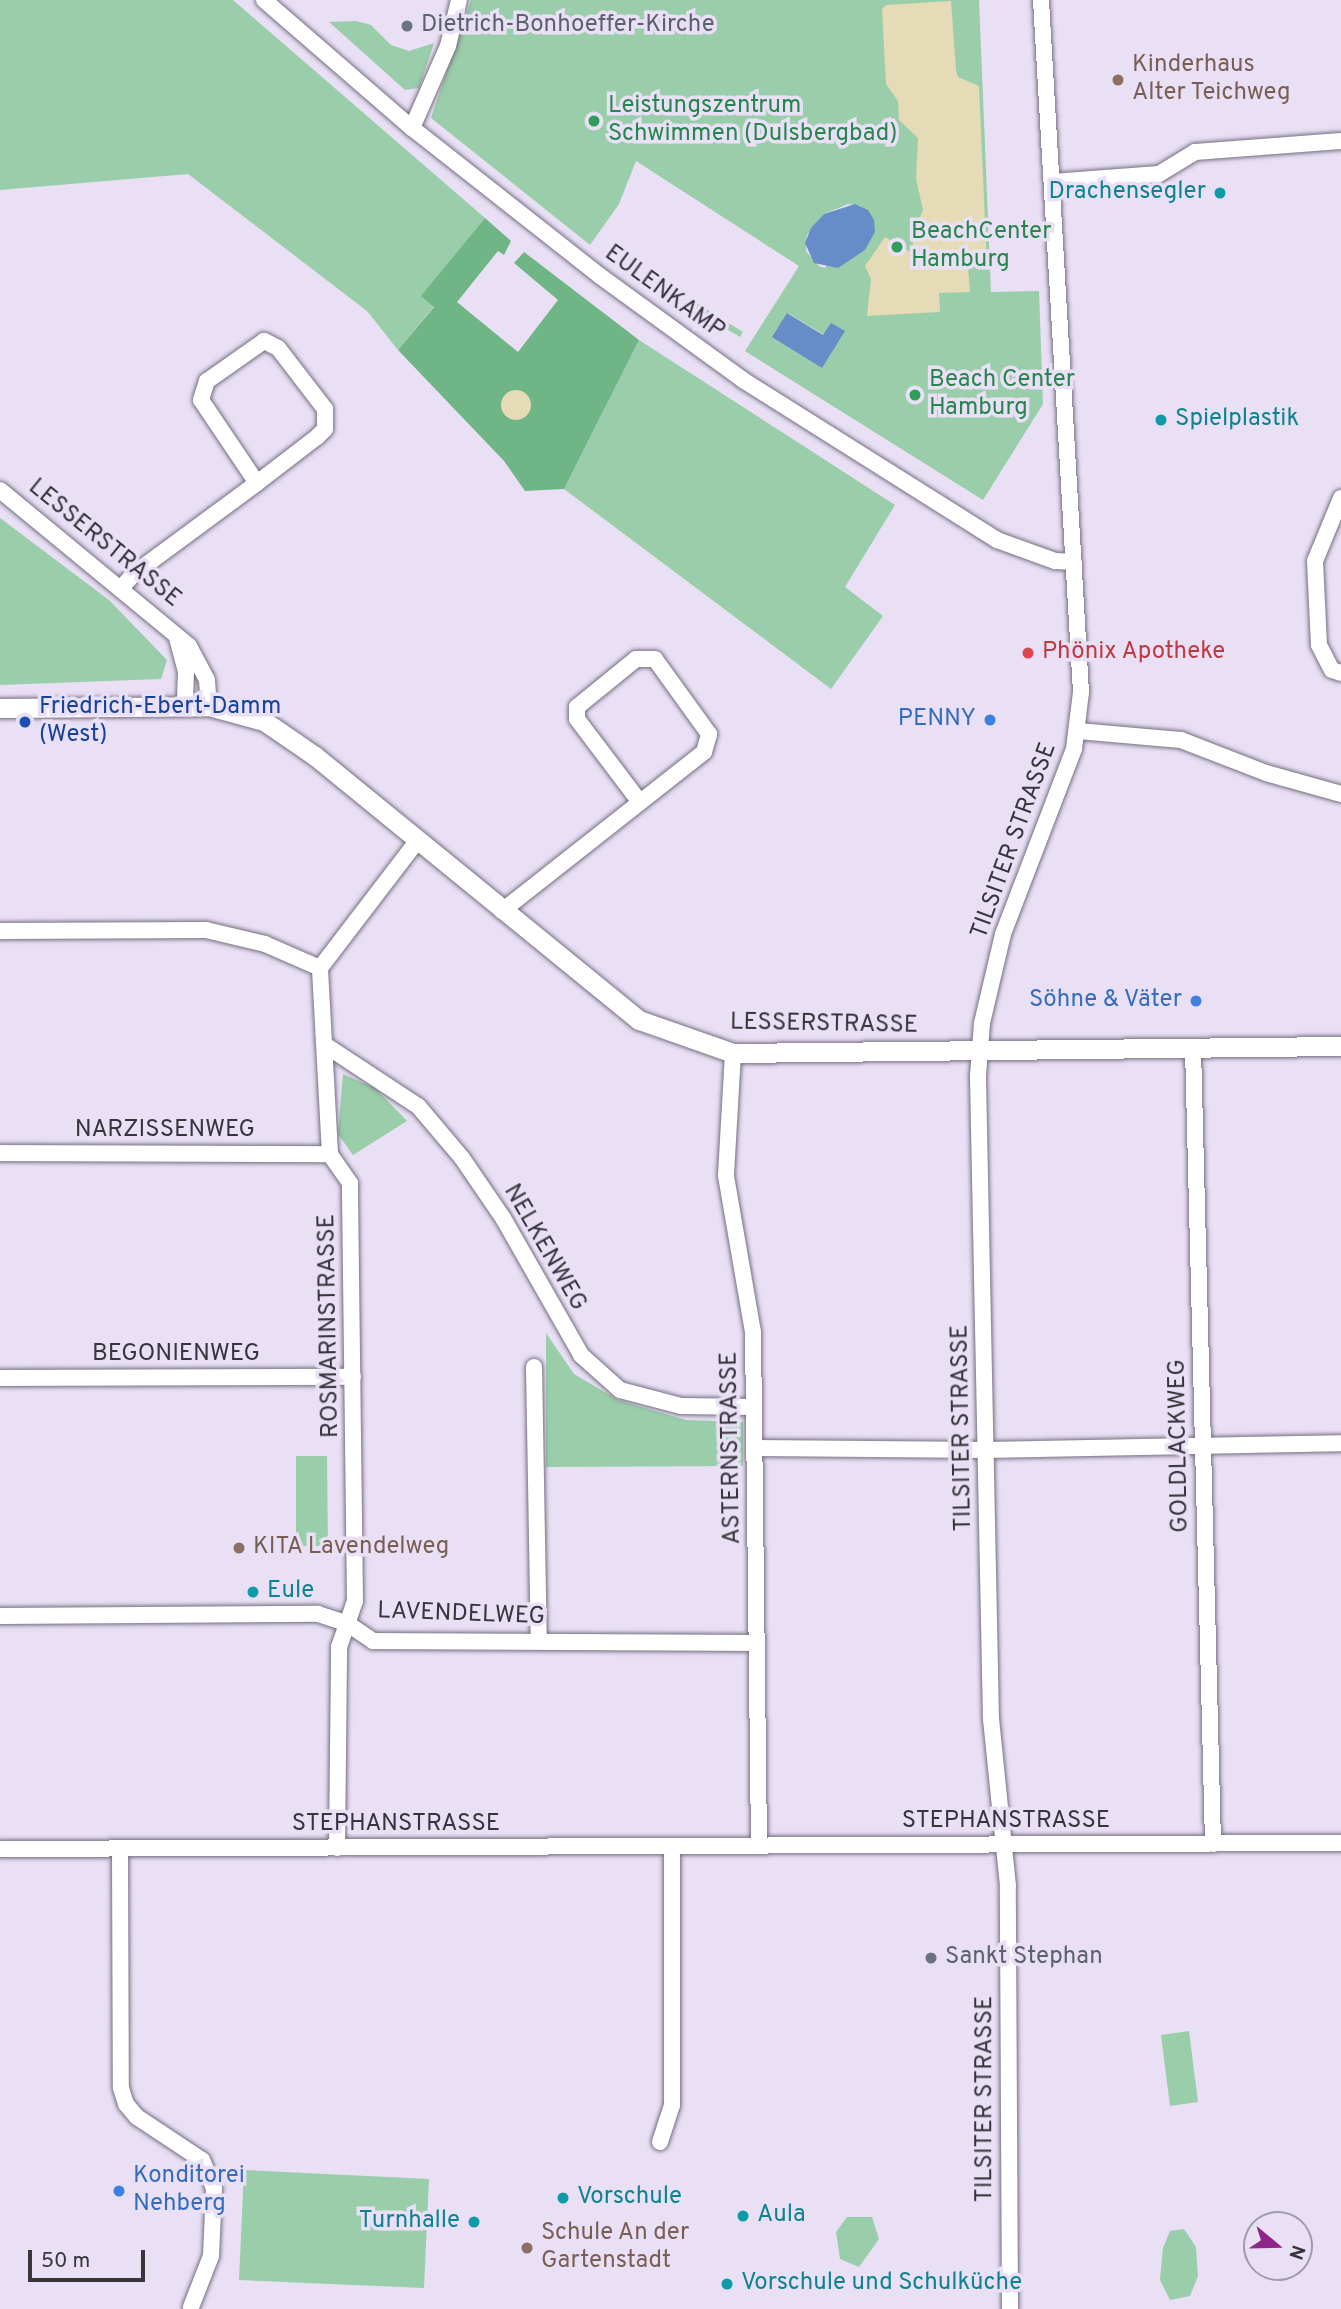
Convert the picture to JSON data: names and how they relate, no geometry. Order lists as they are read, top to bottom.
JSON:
{
  "streets": {
    "main road": ["LESSERSTRASSE"],
    "street": [
      "EULENKAMP",
      "TILSITER STRASSE",
      "NARZISSENWEG",
      "NELKENWEG",
      "ROSMARINSTRASSE",
      "BEGONIENWEG",
      "GOLDLACKWEG",
      "ASTERNSTRASSE",
      "LAVENDELWEG",
      "STEPHANSTRASSE"
    ]
  },
  "crossings": [
    ["EULENKAMP", "TILSITER STRASSE"],
    ["LESSERSTRASSE", "TILSITER STRASSE"],
    ["LESSERSTRASSE", "GOLDLACKWEG"],
    ["LESSERSTRASSE", "ASTERNSTRASSE"],
    ["TILSITER STRASSE", "STEPHANSTRASSE"],
    ["NARZISSENWEG", "ROSMARINSTRASSE"],
    ["NELKENWEG", "ASTERNSTRASSE"],
    ["ROSMARINSTRASSE", "BEGONIENWEG"],
    ["ROSMARINSTRASSE", "LAVENDELWEG"],
    ["ROSMARINSTRASSE", "STEPHANSTRASSE"],
    ["GOLDLACKWEG", "STEPHANSTRASSE"],
    ["ASTERNSTRASSE", "LAVENDELWEG"],
    ["ASTERNSTRASSE", "STEPHANSTRASSE"]
  ],
  "places": [
    "Dietrich-Bonhoeffer-Kirche",
    "Kinderhaus Alter Teichweg",
    "Leistungszentrum Schwimmen (Dulsbergbad)",
    "Drachensegler",
    "BeachCenter Hamburg",
    "Beach Center Hamburg",
    "Spielplastik",
    "Phönix Apotheke",
    "PENNY",
    "Friedrich-Ebert-Damm (West)",
    "Söhne & Väter",
    "KITA Lavendelweg",
    "Eule",
    "Sankt Stephan",
    "Konditorei Nehberg",
    "Vorschule",
    "Aula",
    "Turnhalle",
    "Schule An der Gartenstadt",
    "Vorschule und Schulküche"
  ],
  "scale_bar": "50 m",
  "north": "right"
}
